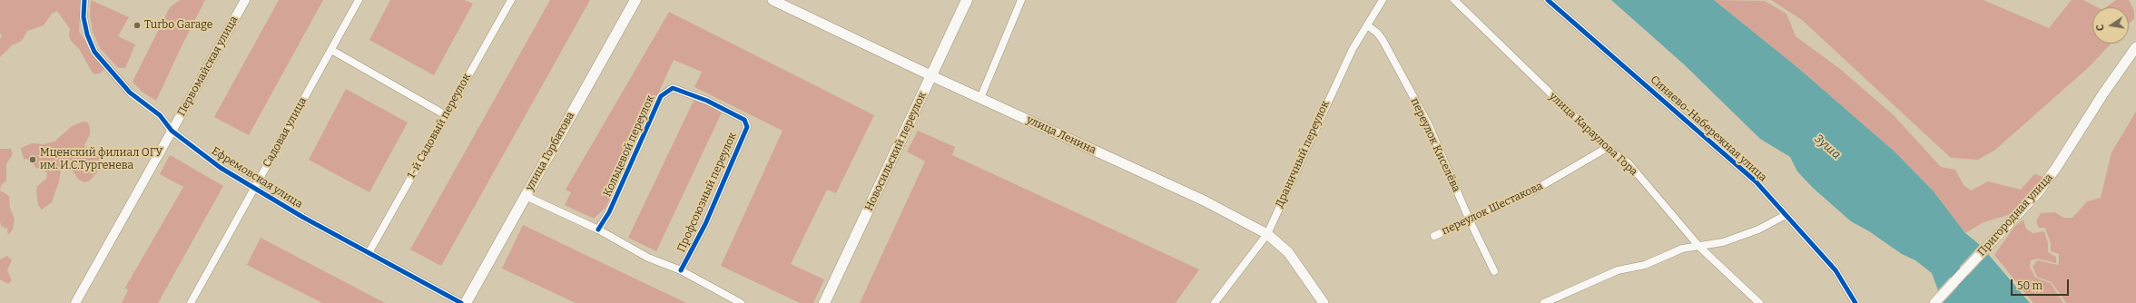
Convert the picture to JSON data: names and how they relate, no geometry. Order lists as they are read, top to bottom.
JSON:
{
  "streets": {
    "main road": [
      "улица Ленина",
      "улица Горбатова",
      "Новосильский переулок",
      "Пригородная улица"
    ],
    "street": [
      "Первомайская улица",
      "1-й Садовый переулок",
      "Синяево-Набережная улица",
      "Садовая улица",
      "улица Караулова Гора",
      "переулок Киселёва",
      "Кольцевой переулок",
      "Драничный переулок",
      "Ефремовская улица",
      "Профсоюзный переулок",
      "переулок Шестакова"
    ]
  },
  "crossings": [
    ["Первомайская улица", "Ефремовская улица"],
    ["1-й Садовый переулок", "Ефремовская улица"],
    ["Садовая улица", "Ефремовская улица"],
    ["улица Караулова Гора", "переулок Шестакова"],
    ["улица Ленина", "Новосильский переулок"],
    ["улица Ленина", "Драничный переулок"],
    ["переулок Киселёва", "Драничный переулок"],
    ["переулок Киселёва", "переулок Шестакова"],
    ["Кольцевой переулок", "Профсоюзный переулок"]
  ],
  "water": ["Зуша"],
  "places": ["Turbo Garage", "Мценский филиал ОГУ им. И.С.Тургенева"],
  "scale_bar": "50 m",
  "north": "left"
}
